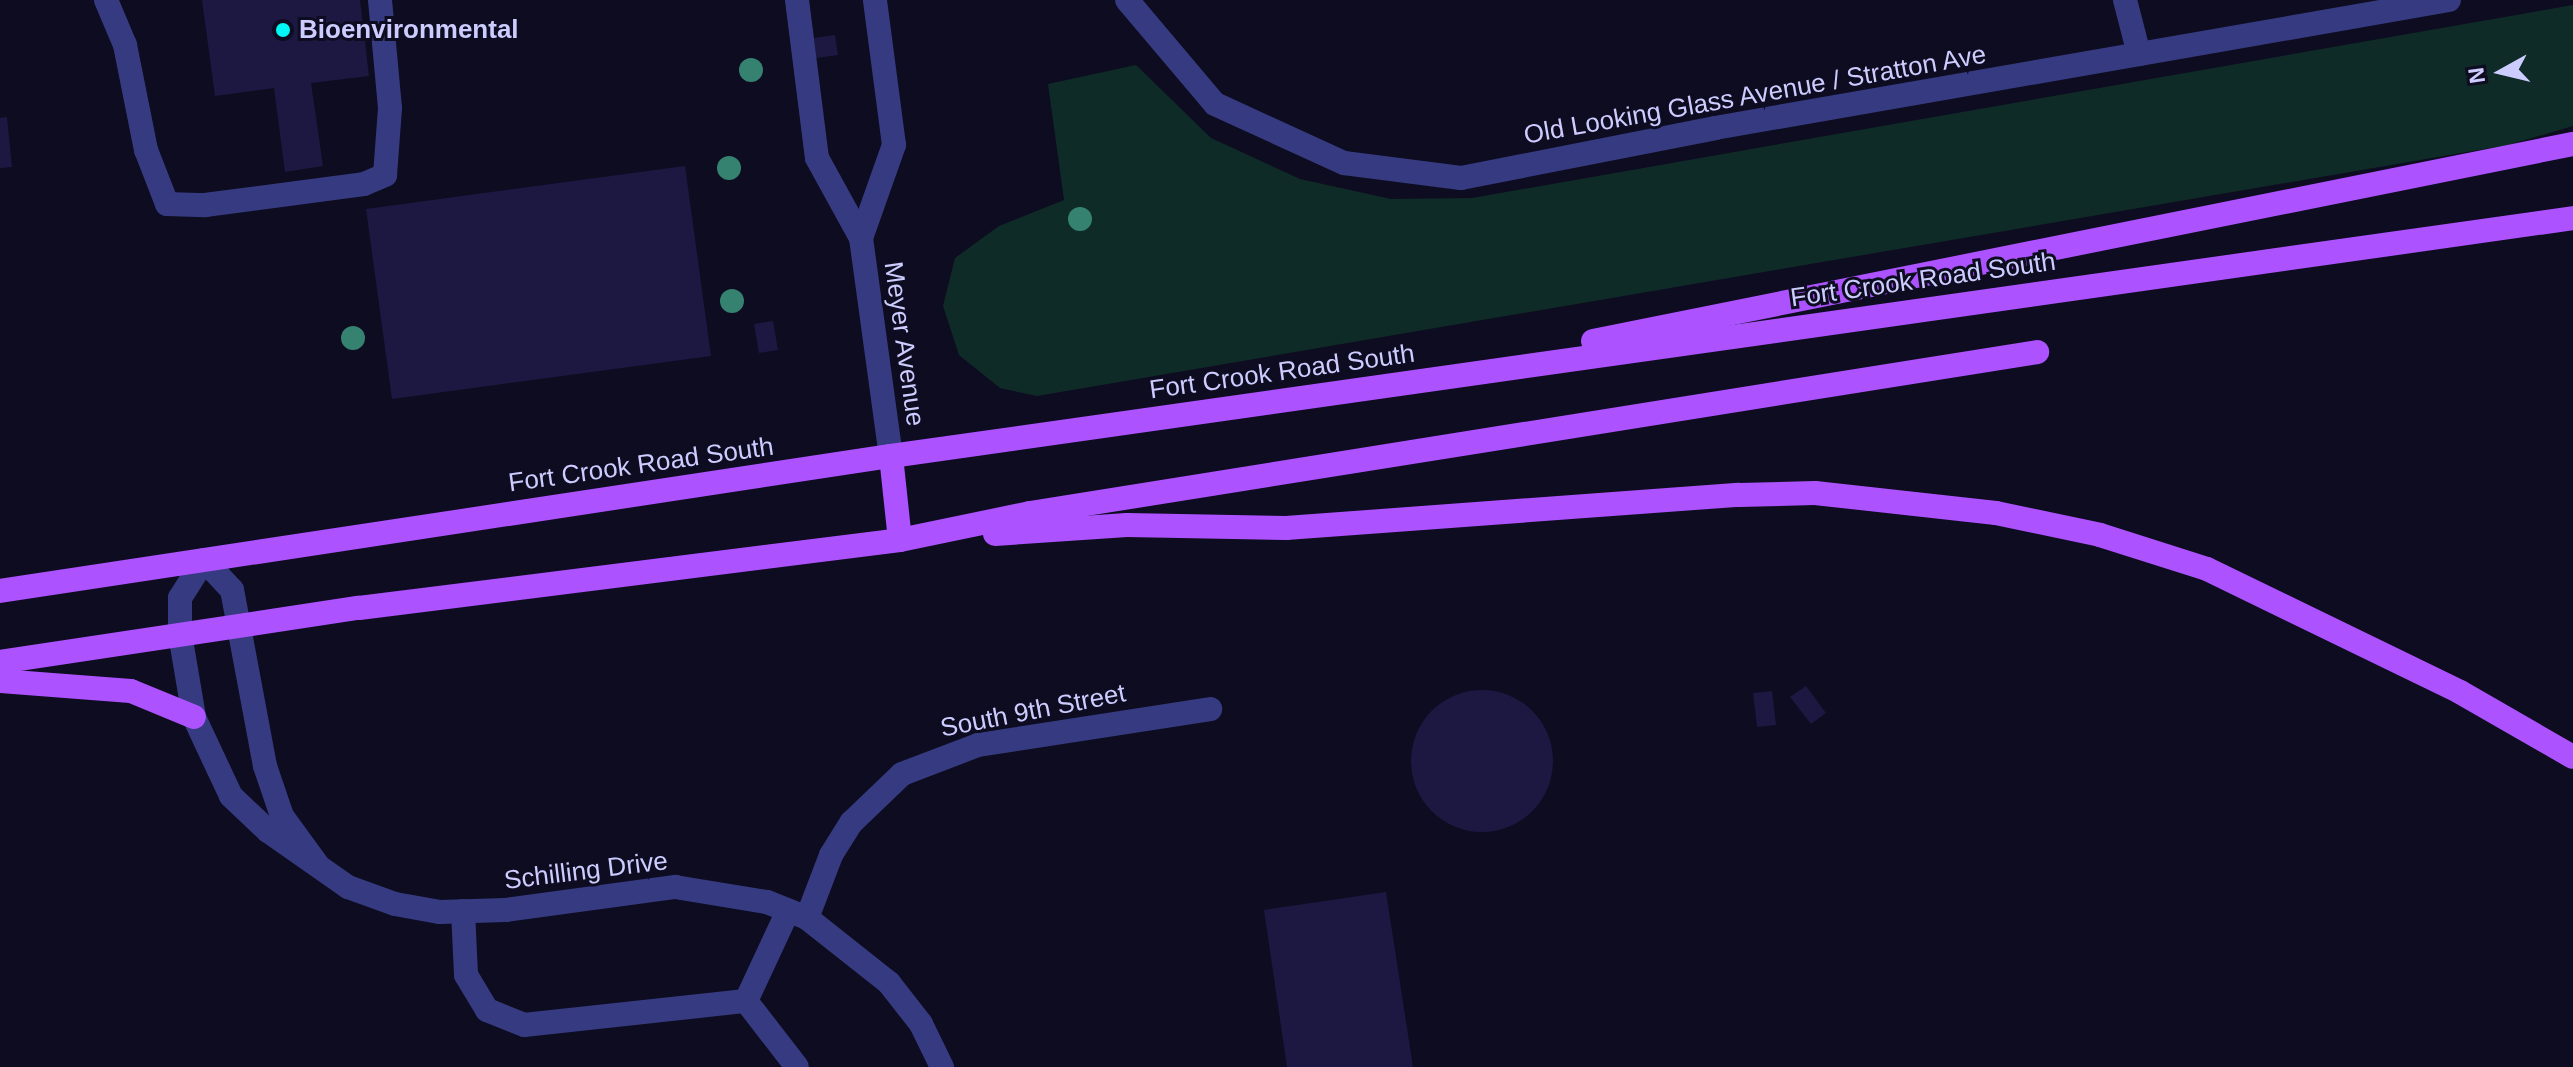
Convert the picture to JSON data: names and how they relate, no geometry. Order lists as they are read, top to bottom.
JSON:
{
  "streets": {
    "main road": ["Fort Crook Road South"],
    "street": [
      "Old Looking Glass Avenue / Stratton Ave",
      "Meyer Avenue",
      "South 9th Street",
      "Schilling Drive"
    ]
  },
  "crossings": [
    ["Fort Crook Road South", "Meyer Avenue"],
    ["Fort Crook Road South", "Schilling Drive"],
    ["South 9th Street", "Schilling Drive"]
  ],
  "places": ["Bioenvironmental"],
  "north": "left"
}
